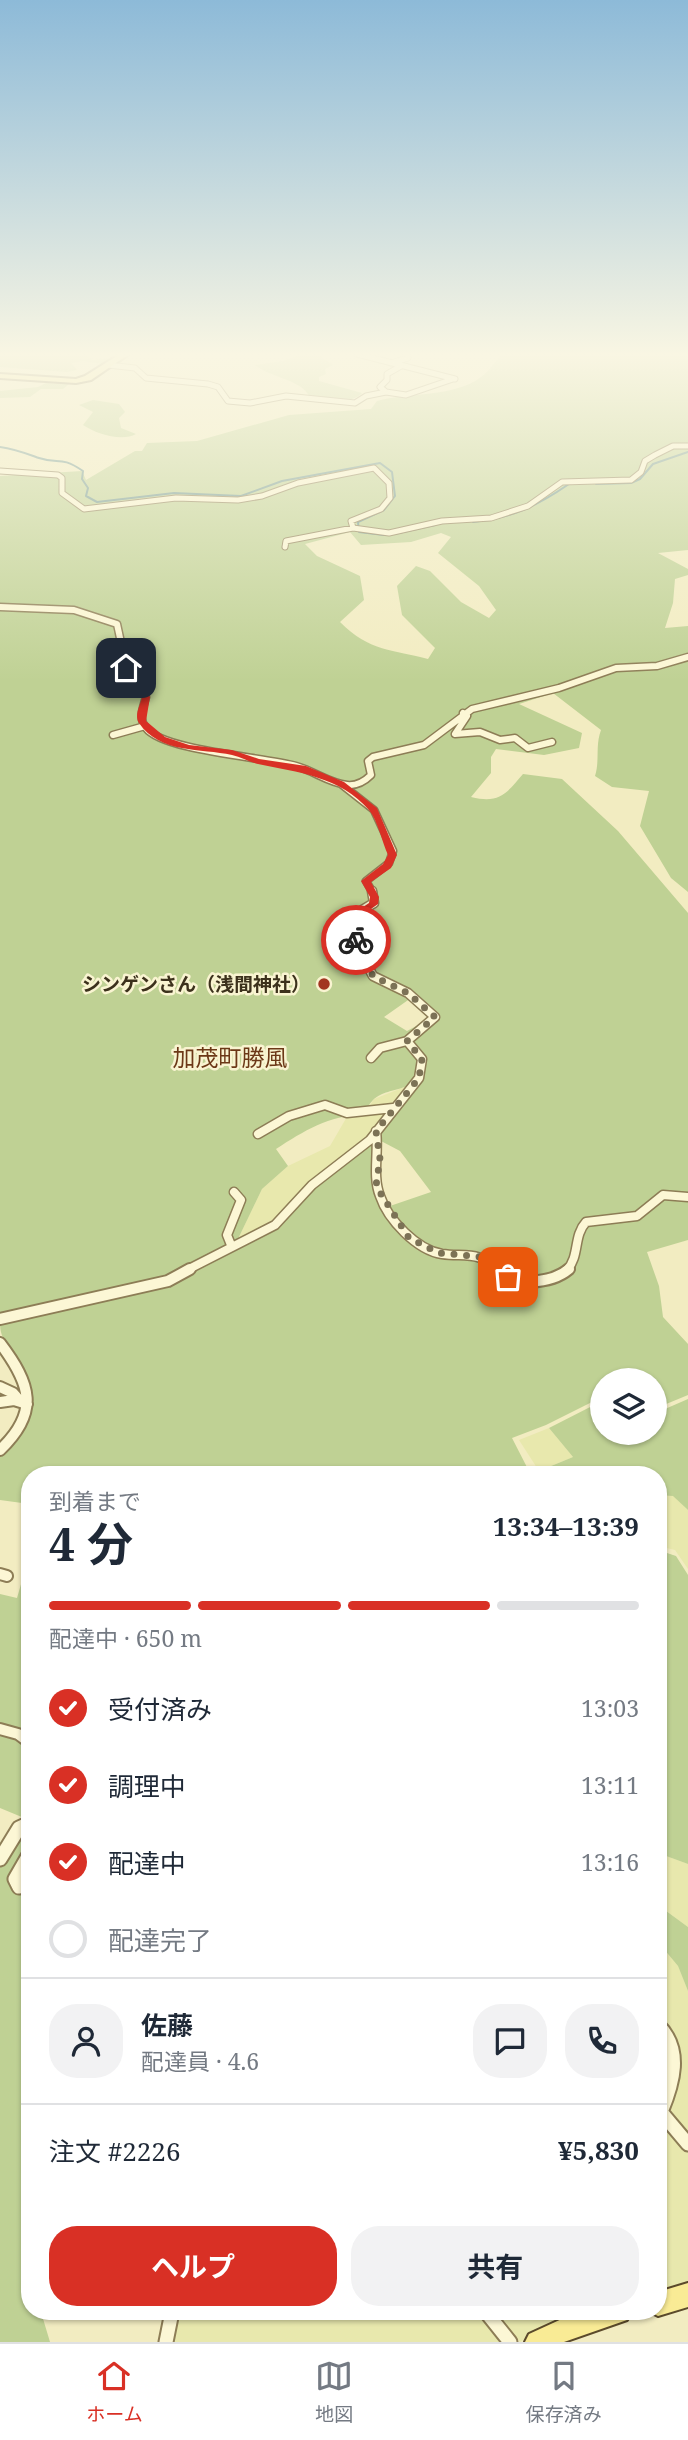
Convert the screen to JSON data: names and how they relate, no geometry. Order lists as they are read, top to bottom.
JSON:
{
  "districts": ["加茂町勝風"],
  "places": ["シンゲンさん（浅間神社）"],
  "page": {
    "heading": ["4 分", "到着まで", "13:34–13:39"],
    "panel": [
      "佐藤",
      "配達員 · 4.6",
      "注文 #2226",
      "¥5,830"
    ],
    "bar": "配達中 · 650 m",
    "list": [
      ["受付済み", "13:03"],
      ["調理中", "13:11"],
      ["配達中", "13:16"],
      "配達完了"
    ],
    "buttons": ["ヘルプ", "共有"],
    "tabs": ["ホーム", "地図", "保存済み"]
  }
}
